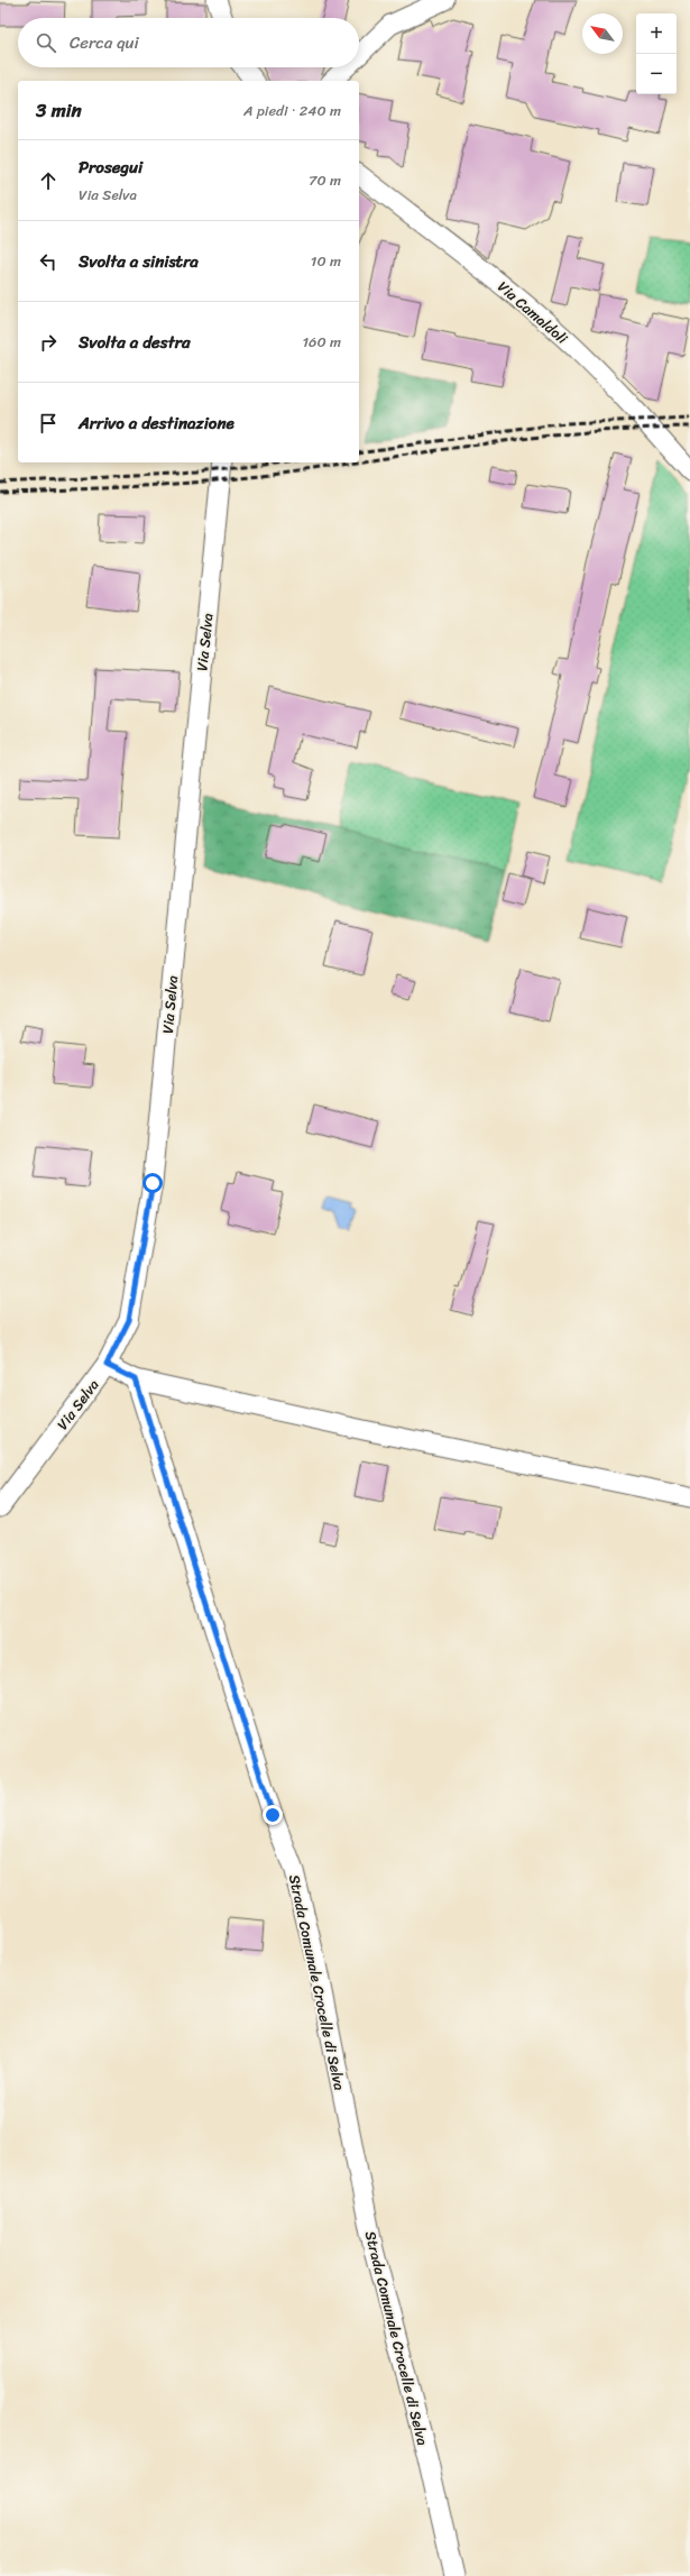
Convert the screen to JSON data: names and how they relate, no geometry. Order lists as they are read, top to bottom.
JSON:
{
  "streets": {
    "street": ["Via Camaldoli", "Via Selva", "Strada Comunale Crocelle di Selva"]
  },
  "north": "top left",
  "page": {
    "map_buttons": ["+", "−"],
    "search": "Cerca qui",
    "heading": ["3 min", "A piedi · 240 m"],
    "list": [
      ["Prosegui", "Via Selva", "70 m"],
      ["Svolta a sinistra", "10 m"],
      ["Svolta a destra", "160 m"],
      "Arrivo a destinazione"
    ]
  }
}
